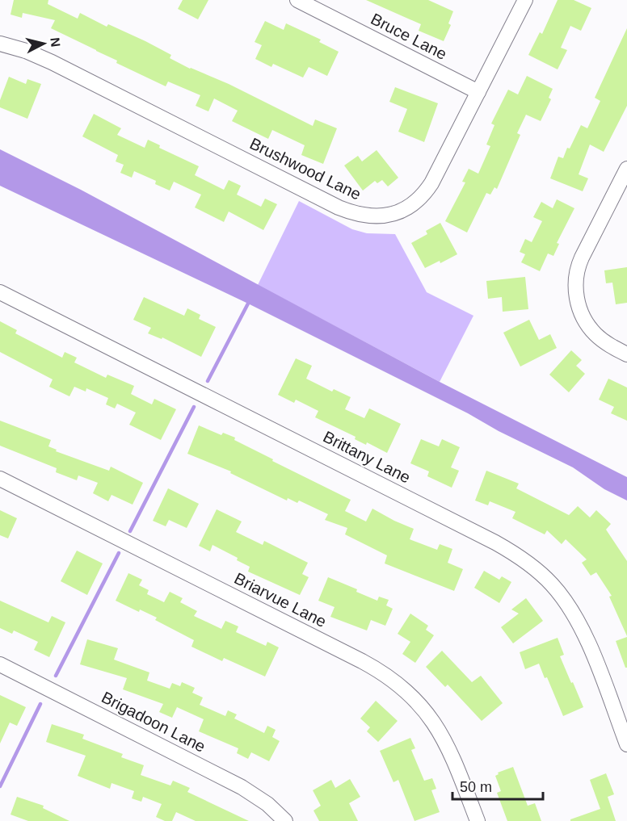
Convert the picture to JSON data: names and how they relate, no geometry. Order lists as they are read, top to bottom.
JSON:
{
  "streets": {
    "street": [
      "Bruce Lane",
      "Brushwood Lane",
      "Brittany Lane",
      "Briarvue Lane",
      "Brigadoon Lane"
    ]
  },
  "crossings": [
    ["Bruce Lane", "Brushwood Lane"]
  ],
  "scale_bar": "50 m",
  "north": "right"
}
